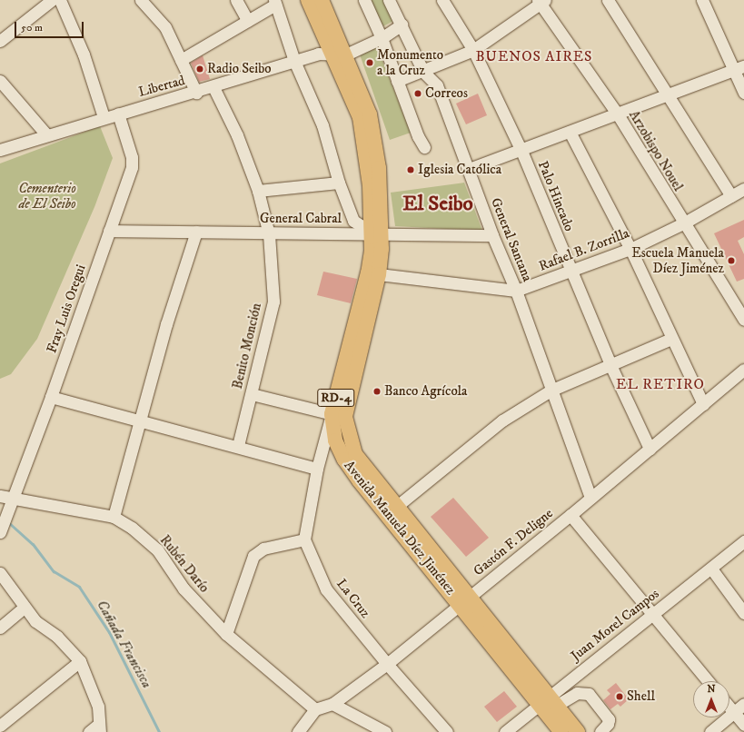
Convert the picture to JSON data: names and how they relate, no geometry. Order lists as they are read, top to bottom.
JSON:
{
  "streets": {
    "main road": ["RD-4", "Avenida Manuela Díez Jiménez"],
    "street": [
      "Libertad",
      "Arzobispo Nouel",
      "Palo Hincado",
      "General Cabral",
      "General Santana",
      "Rafael B. Zorrilla",
      "Fray Luis Oregui",
      "Benito Monción",
      "Gastón F. Deligne",
      "Rubén Darío",
      "La Cruz",
      "Juan Morel Campos"
    ]
  },
  "crossings": [
    ["Libertad", "Fray Luis Oregui"],
    ["Libertad", "Benito Monción"],
    ["Libertad", "Avenida Manuela Díez Jiménez"],
    ["Arzobispo Nouel", "Rafael B. Zorrilla"],
    ["Palo Hincado", "Rafael B. Zorrilla"],
    ["Palo Hincado", "Gastón F. Deligne"],
    ["General Cabral", "General Santana"],
    ["General Cabral", "Fray Luis Oregui"],
    ["General Cabral", "Benito Monción"],
    ["General Cabral", "Avenida Manuela Díez Jiménez"],
    ["General Santana", "Rafael B. Zorrilla"],
    ["General Santana", "Gastón F. Deligne"],
    ["Rafael B. Zorrilla", "Avenida Manuela Díez Jiménez"],
    ["Fray Luis Oregui", "Rubén Darío"],
    ["Avenida Manuela Díez Jiménez", "Gastón F. Deligne"],
    ["Avenida Manuela Díez Jiménez", "Juan Morel Campos"],
    ["Gastón F. Deligne", "Rubén Darío"],
    ["Gastón F. Deligne", "La Cruz"]
  ],
  "districts": ["BUENOS AIRES", "El Seibo", "EL RETIRO"],
  "water": ["Cañada Francisca"],
  "parks": ["Cementerio de El Seibo"],
  "places": [
    "Monumento a la Cruz",
    "Radio Seibo",
    "Correos",
    "Iglesia Católica",
    "Escuela Manuela Díez Jiménez",
    "Banco Agrícola",
    "Shell"
  ],
  "scale_bar": "50 m",
  "north": "top"
}
